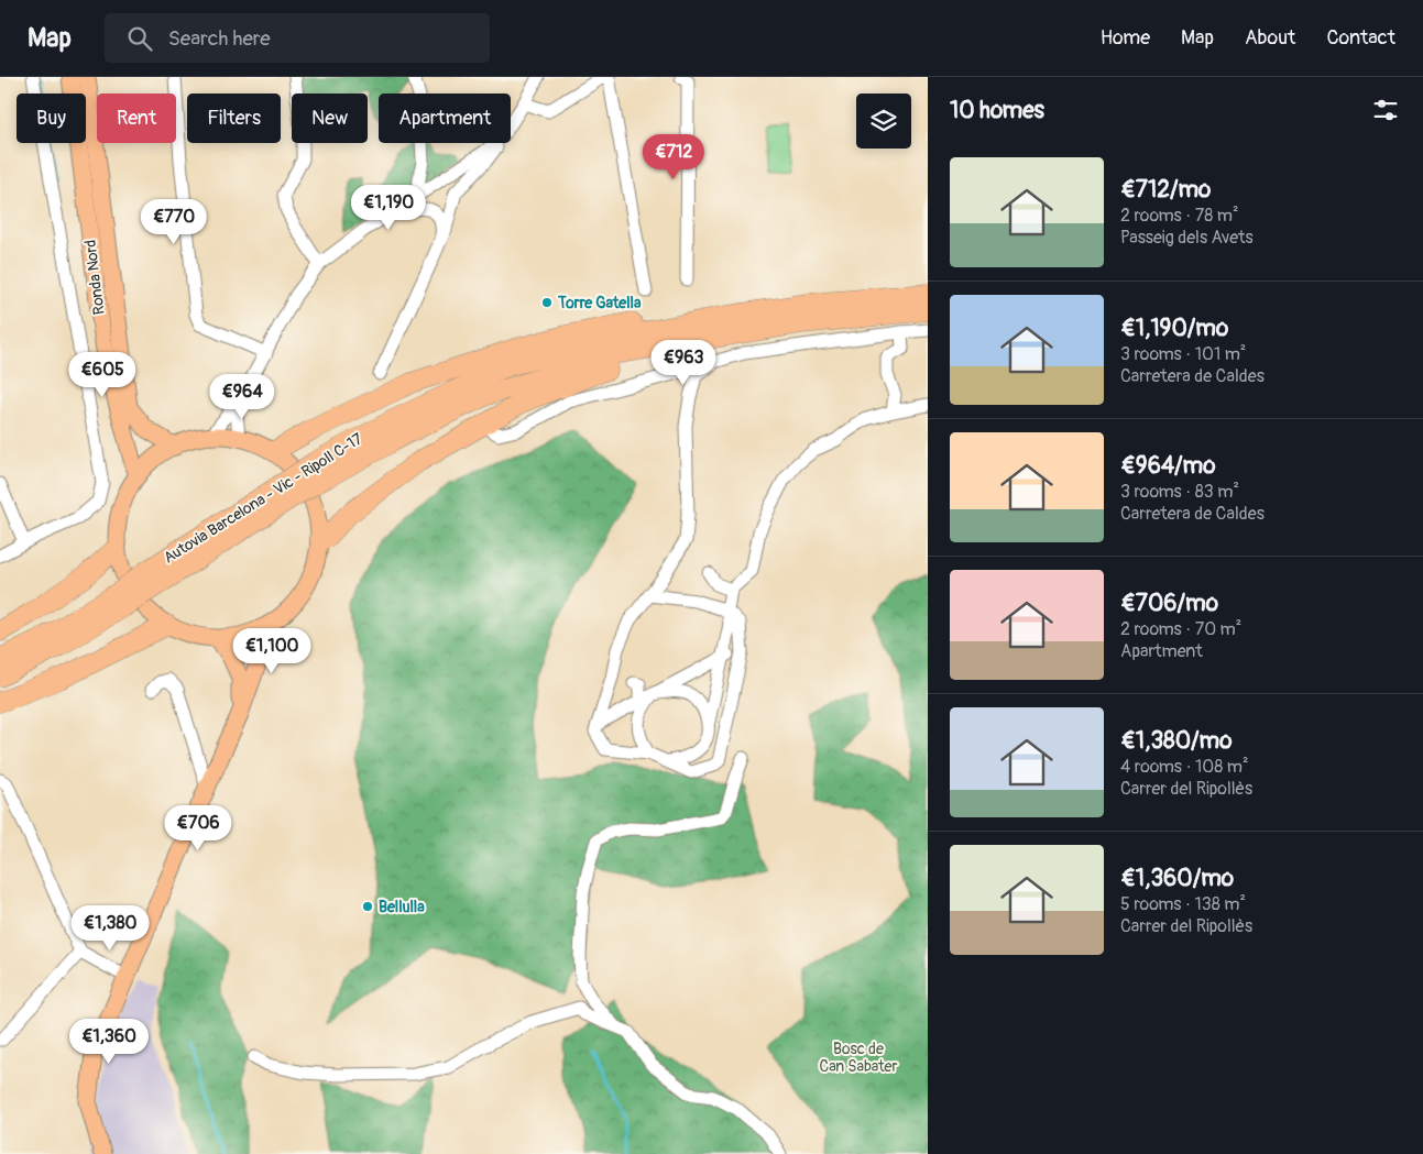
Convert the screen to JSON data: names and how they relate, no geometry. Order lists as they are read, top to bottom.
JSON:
{
  "streets": {
    "highway": ["Autovia Barcelona - Vic - Ripoll C-17"],
    "main road": ["Ronda Nord"]
  },
  "parks": ["Bosc de Can Sabater"],
  "places": ["Torre Gatella", "Bellulla"],
  "page": {
    "header": "Map",
    "search": "Search here",
    "nav": [
      "Home",
      "Map",
      "About",
      "Contact"
    ],
    "heading": "10 homes",
    "chip": [
      "Buy",
      "Rent",
      "Filters",
      "New",
      "Apartment"
    ],
    "price": [
      "€712",
      "€1,190",
      "€770",
      "€963",
      "€605",
      "€964",
      "€1,100",
      "€706",
      "€1,380",
      "€1,360"
    ],
    "list": [
      {
        "name": "€712/mo",
        "note": "2 rooms · 78 m² · Passeig dels Avets"
      },
      {
        "name": "€1,190/mo",
        "note": "3 rooms · 101 m² · Carretera de Caldes"
      },
      {
        "name": "€964/mo",
        "note": "3 rooms · 83 m² · Carretera de Caldes"
      },
      {
        "name": "€706/mo",
        "note": "2 rooms · 70 m² · Apartment"
      },
      {
        "name": "€1,380/mo",
        "note": "4 rooms · 108 m² · Carrer del Ripollès"
      },
      {
        "name": "€1,360/mo",
        "note": "5 rooms · 138 m² · Carrer del Ripollès"
      }
    ]
  }
}
